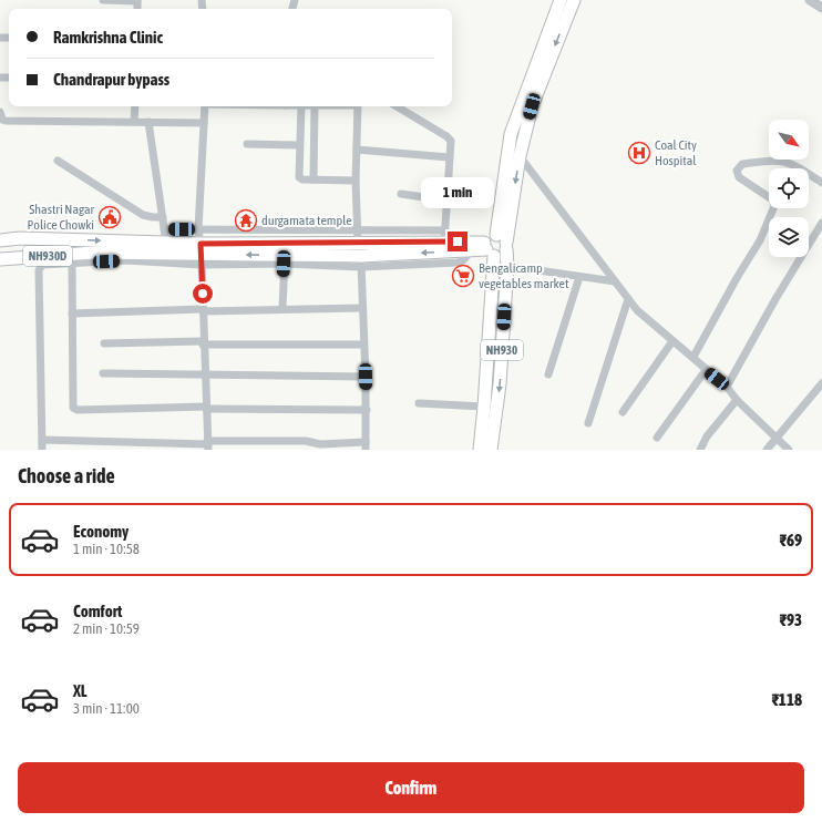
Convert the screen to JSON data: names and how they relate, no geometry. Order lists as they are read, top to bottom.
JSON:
{
  "streets": {
    "highway": ["NH930D", "NH930"]
  },
  "crossings": [
    ["NH930D", "NH930"]
  ],
  "places": {
    "hospital": ["Coal City Hospital"],
    "public building": ["Shastri Nagar Police Chowki"],
    "temple": ["durgamata temple"],
    "supermarket": ["Bengalicamp vegetables market"]
  },
  "north": "bottom right",
  "page": {
    "banner": ["Ramkrishna Clinic", "Chandrapur bypass"],
    "bubble": "1 min",
    "heading": "Choose a ride",
    "list": [
      {
        "name": "Economy",
        "note": "1 min · 10:58",
        "value": "₹69"
      },
      {
        "name": "Comfort",
        "note": "2 min · 10:59",
        "value": "₹93"
      },
      {
        "name": "XL",
        "note": "3 min · 11:00",
        "value": "₹118"
      }
    ],
    "buttons": "Confirm"
  }
}
